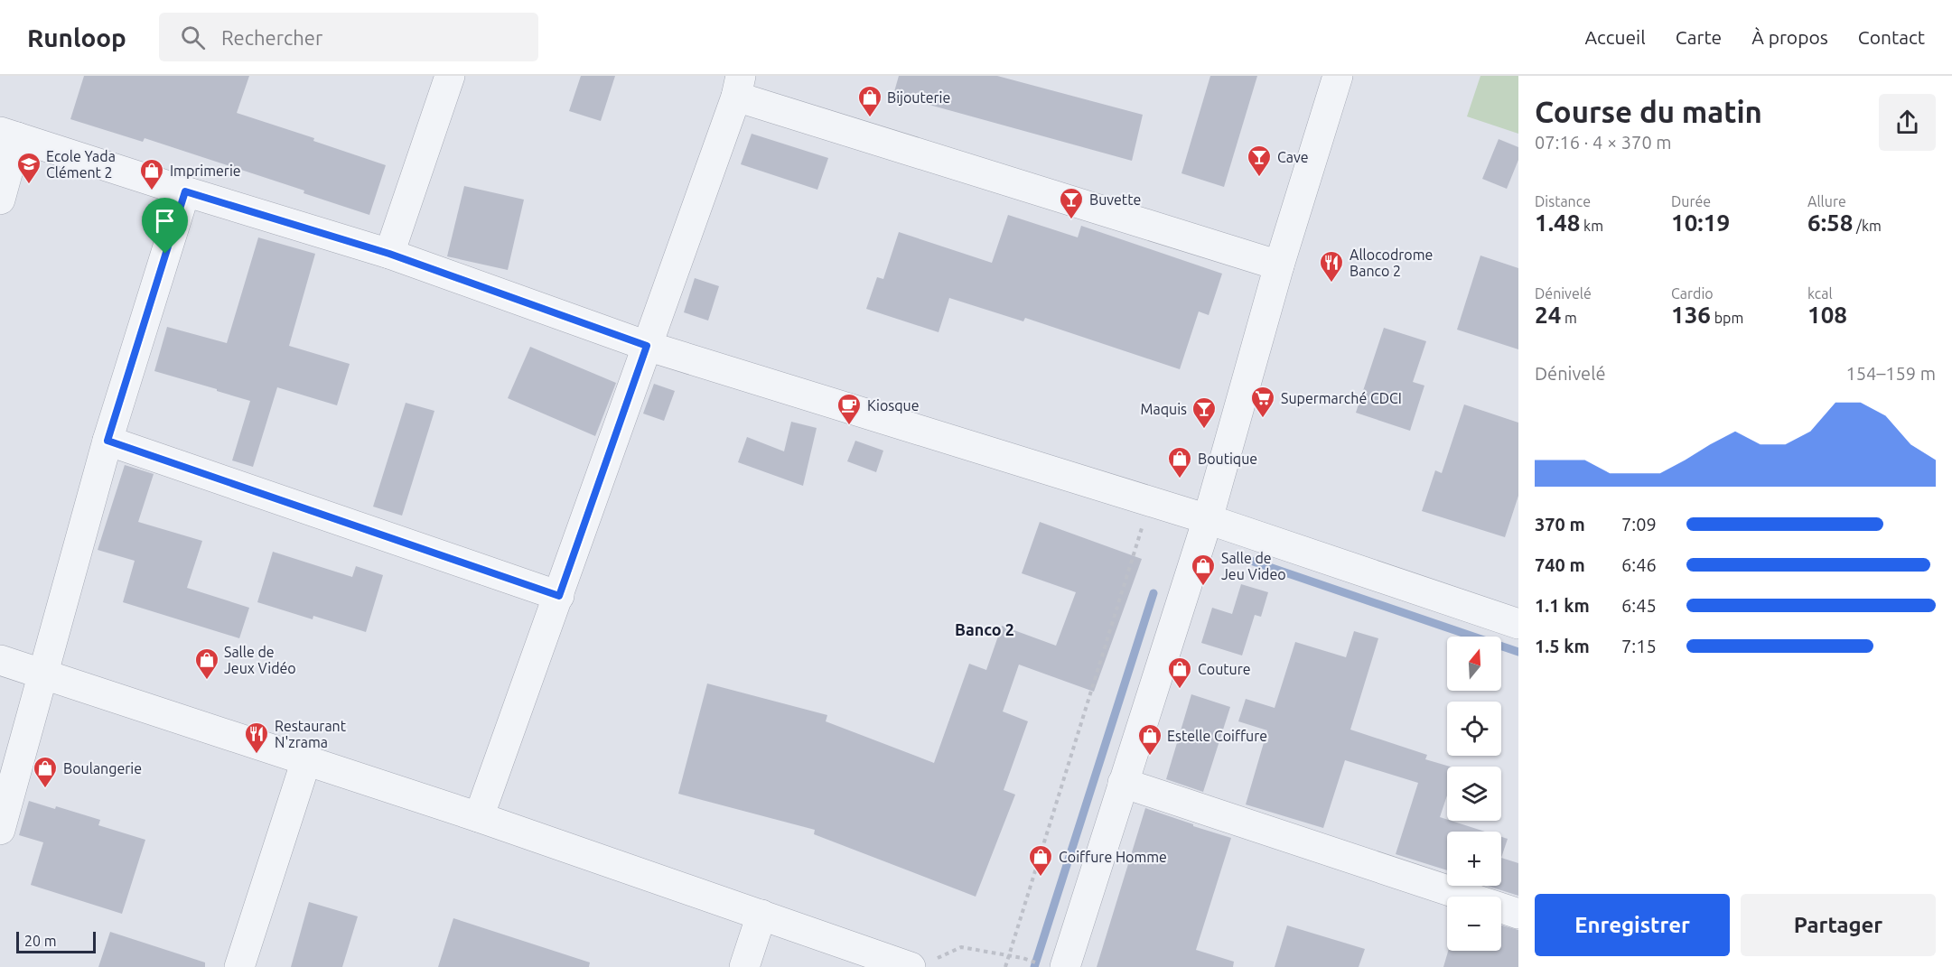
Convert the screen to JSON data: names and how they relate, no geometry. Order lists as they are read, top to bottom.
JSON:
{
  "districts": ["Banco 2"],
  "places": {
    "shop": [
      "Bijouterie",
      "Imprimerie",
      "Boutique",
      "Salle de Jeu Video",
      "Salle de Jeux Vidéo",
      "Couture",
      "Estelle Coiffure",
      "Boulangerie",
      "Coiffure Homme"
    ],
    "bar": ["Cave", "Buvette", "Maquis"],
    "school or university": ["Ecole Yada Clément 2"],
    "restaurant": ["Allocodrome Banco 2", "Restaurant N'zrama"],
    "supermarket": ["Supermarché CDCI"],
    "cafe": ["Kiosque"]
  },
  "scale_bar": "20 m",
  "north": "top",
  "page": {
    "header": "Runloop",
    "search": "Rechercher",
    "nav": [
      "Accueil",
      "Carte",
      "À propos",
      "Contact"
    ],
    "heading": ["Course du matin", "07:16 · 4 × 370 m"],
    "stats": [
      ["Distance", "1.48 km"],
      ["Durée", "10:19"],
      ["Allure", "6:58 /km"],
      ["Dénivelé", "24 m"],
      ["Cardio", "136 bpm"],
      ["kcal", "108"]
    ],
    "chart": ["Dénivelé", "154–159 m"],
    "list": [
      {
        "name": "370 m",
        "note": "7:09"
      },
      {
        "name": "740 m",
        "note": "6:46"
      },
      {
        "name": "1.1 km",
        "note": "6:45"
      },
      {
        "name": "1.5 km",
        "note": "7:15"
      }
    ],
    "map_buttons": ["+", "−"],
    "buttons": ["Enregistrer", "Partager"],
    "scale": "20 m"
  }
}
